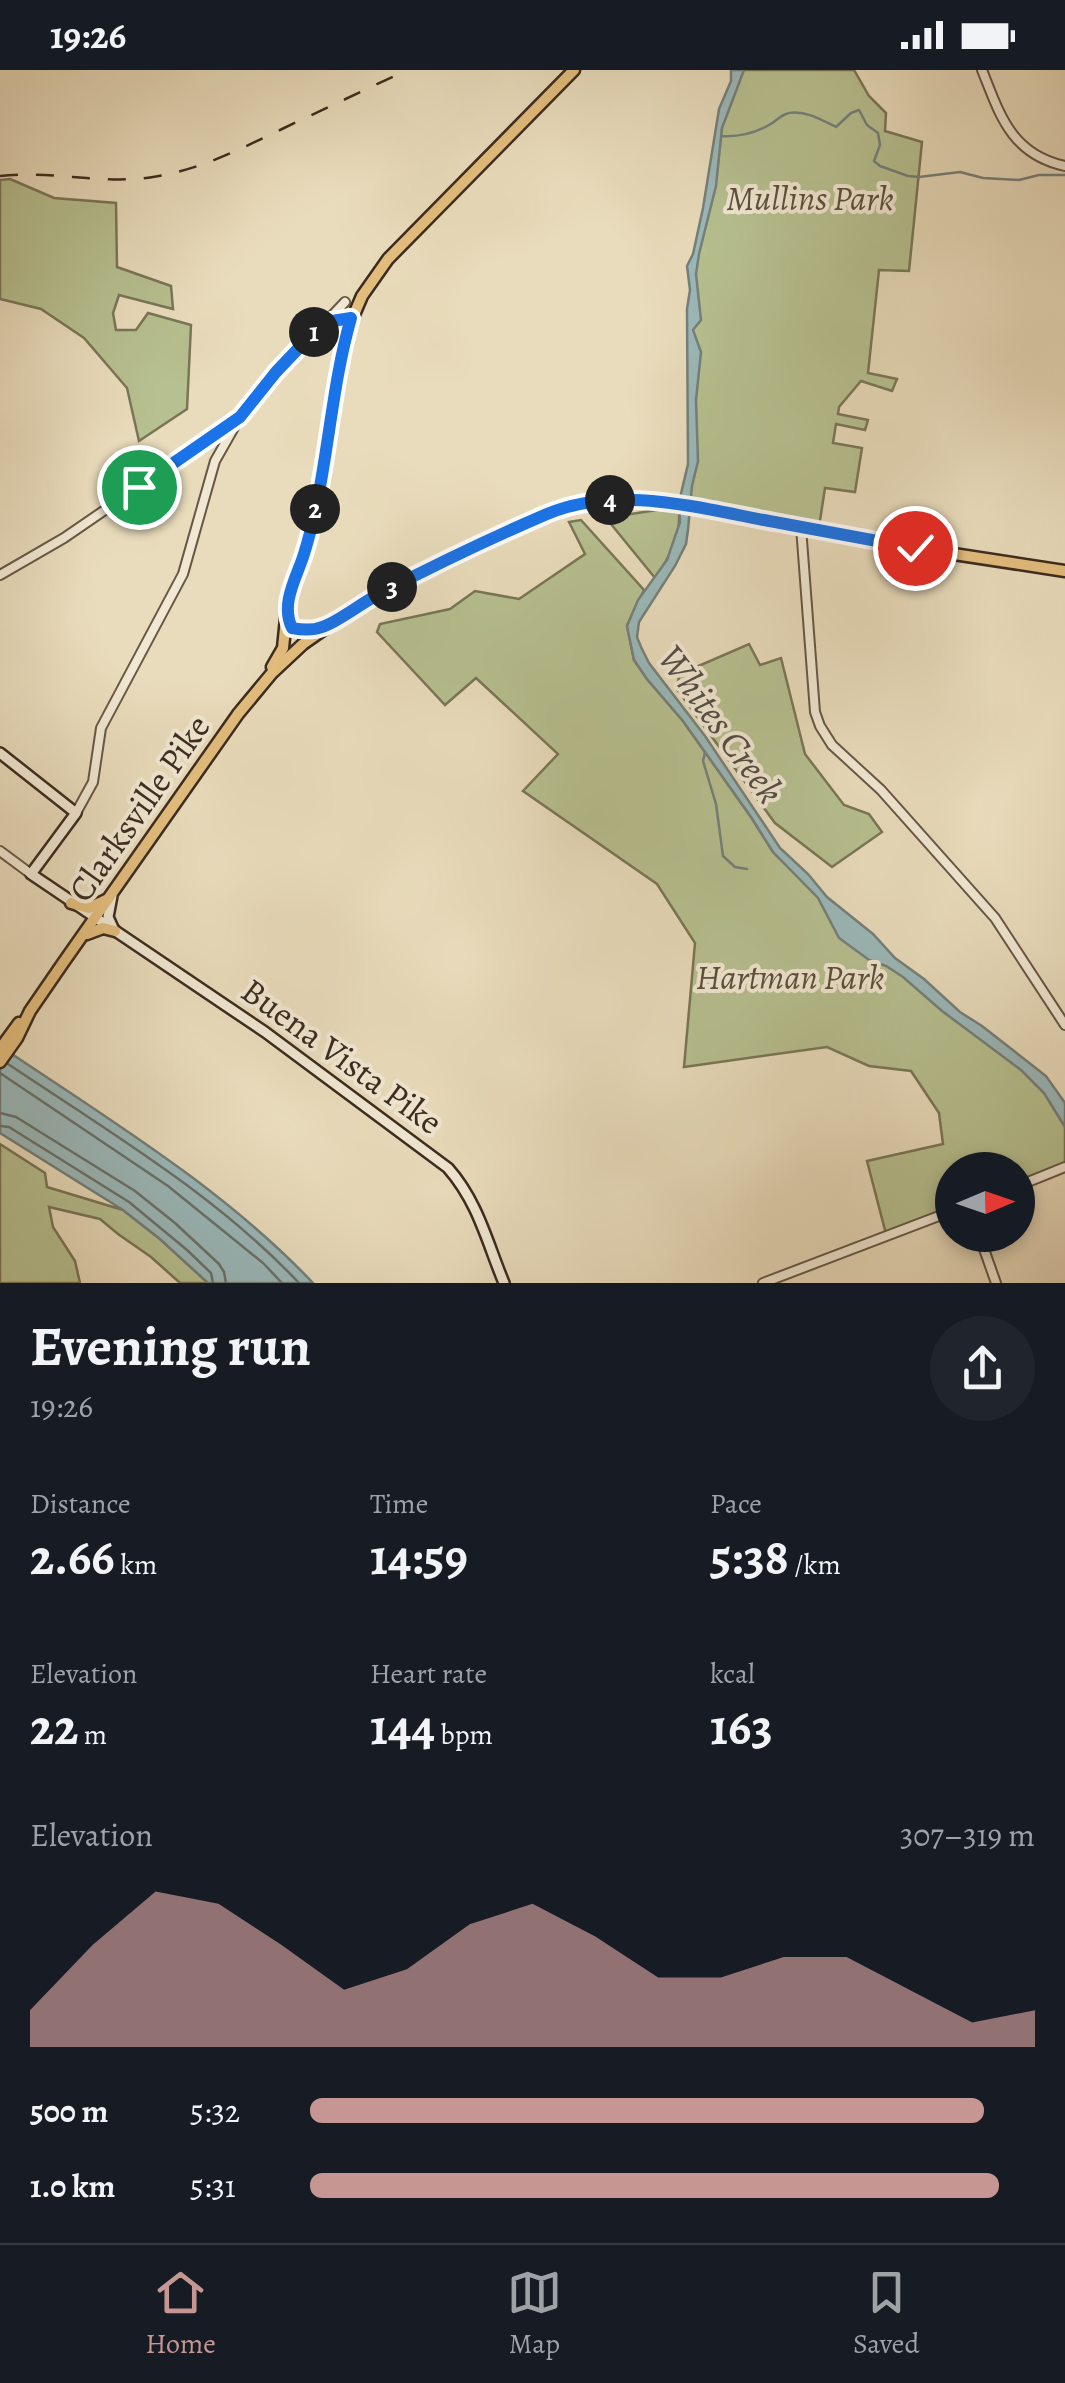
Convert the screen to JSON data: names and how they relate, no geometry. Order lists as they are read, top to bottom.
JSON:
{
  "streets": {
    "main road": ["Clarksville Pike", "Buena Vista Pike"]
  },
  "crossings": [
    ["Clarksville Pike", "Buena Vista Pike"]
  ],
  "water": ["Whites Creek"],
  "parks": ["Mullins Park", "Hartman Park"],
  "north": "right",
  "page": {
    "status": "19:26",
    "pins": [
      "1",
      "4",
      "2",
      "3"
    ],
    "heading": ["Evening run", "19:26"],
    "stats": [
      ["Distance", "2.66 km"],
      ["Time", "14:59"],
      ["Pace", "5:38 /km"],
      ["Elevation", "22 m"],
      ["Heart rate", "144 bpm"],
      ["kcal", "163"]
    ],
    "chart": ["Elevation", "307–319 m"],
    "list": [
      {
        "name": "500 m",
        "note": "5:32"
      },
      {
        "name": "1.0 km",
        "note": "5:31"
      }
    ],
    "tabs": ["Home", "Map", "Saved"]
  }
}
